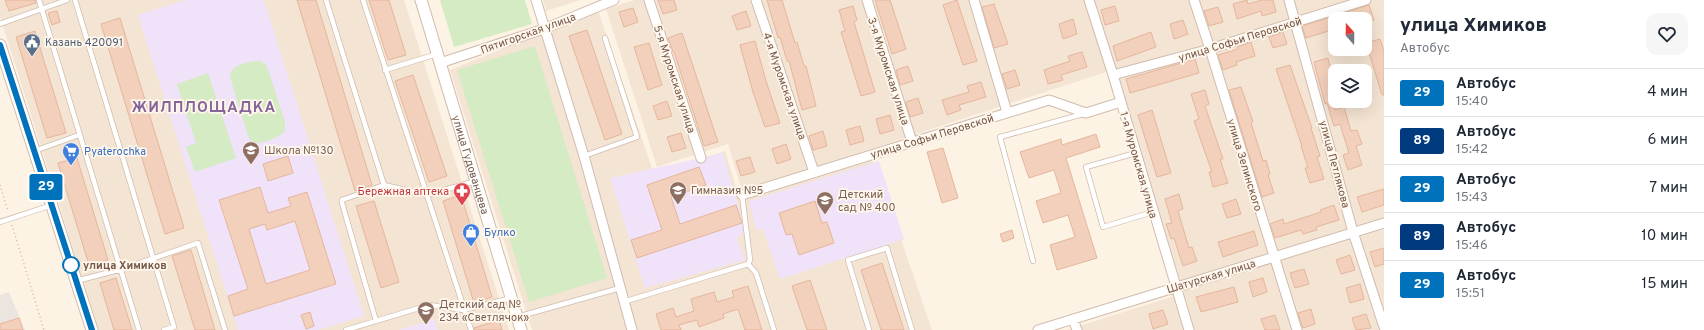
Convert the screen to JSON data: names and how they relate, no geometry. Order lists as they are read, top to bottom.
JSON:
{
  "streets": {
    "street": [
      "Пятигорская улица",
      "улица Софьи Перовской",
      "3-я Муромская улица",
      "5-я Муромская улица",
      "4-я Муромская улица",
      "улица Петлякова",
      "улица Гудованцева",
      "1-я Муромская улица",
      "улица Зелинского",
      "Шатурская улица"
    ]
  },
  "crossings": [
    ["Пятигорская улица", "улица Гудованцева"],
    ["улица Софьи Перовской", "3-я Муромская улица"],
    ["улица Софьи Перовской", "4-я Муромская улица"],
    ["улица Софьи Перовской", "улица Петлякова"],
    ["улица Софьи Перовской", "1-я Муромская улица"],
    ["улица Софьи Перовской", "улица Зелинского"],
    ["улица Петлякова", "Шатурская улица"],
    ["1-я Муромская улица", "Шатурская улица"],
    ["улица Зелинского", "Шатурская улица"]
  ],
  "districts": ["ЖИЛПЛОЩАДКА"],
  "places": {
    "public building": ["Казань 420091"],
    "school or university": [
      "Школа №130",
      "Гимназия №5",
      "Детский сад № 400",
      "Детский сад № 234 «Светлячок»"
    ],
    "supermarket": ["Pyaterochka"],
    "pharmacy": ["Бережная аптека"],
    "shop": ["Булко"],
    "other": ["улица Химиков"]
  },
  "lines": ["bus line 29"],
  "north": "top",
  "page": {
    "on_map": "29",
    "heading": ["улица Химиков", "Автобус"],
    "list": [
      {
        "mark": "29",
        "name": "Автобус",
        "note": "15:40",
        "value": "4 мин"
      },
      {
        "mark": "89",
        "name": "Автобус",
        "note": "15:42",
        "value": "6 мин"
      },
      {
        "mark": "29",
        "name": "Автобус",
        "note": "15:43",
        "value": "7 мин"
      },
      {
        "mark": "89",
        "name": "Автобус",
        "note": "15:46",
        "value": "10 мин"
      },
      {
        "mark": "29",
        "name": "Автобус",
        "note": "15:51",
        "value": "15 мин"
      }
    ]
  }
}
